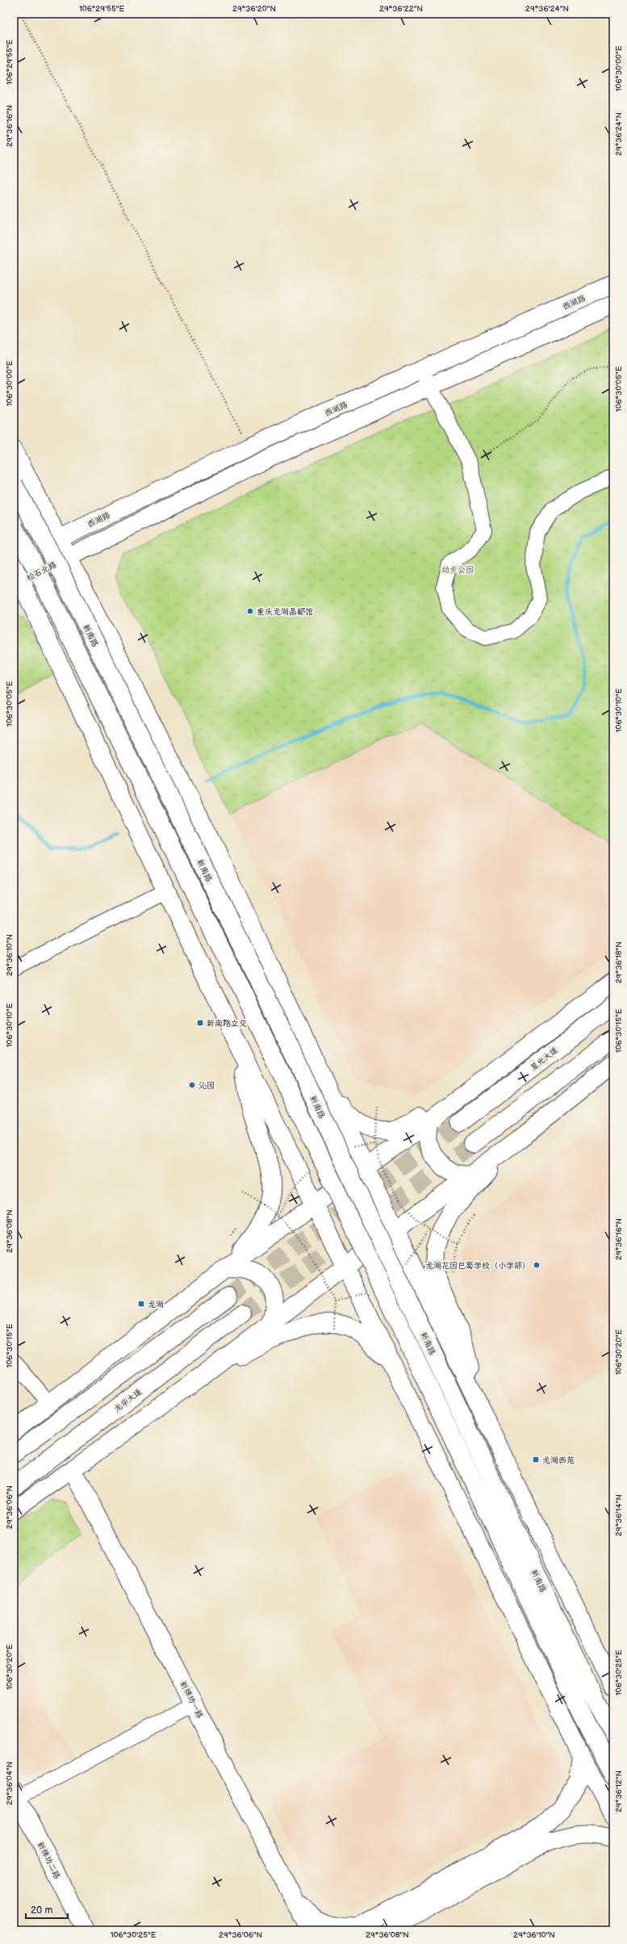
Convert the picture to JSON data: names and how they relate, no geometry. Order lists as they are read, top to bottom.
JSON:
{
  "streets": {
    "street": [
      "西湖路",
      "松石北路",
      "新南路",
      "星光大道",
      "龙华大道",
      "新牌坊一路",
      "新牌坊二路"
    ]
  },
  "crossings": [
    ["西湖路", "新南路"],
    ["松石北路", "新南路"]
  ],
  "parks": ["动步公园"],
  "places": {
    "other": ["重庆龙湖晶郦馆", "沁园", "龙湖花园巴蜀学校（小学部）"],
    "transit": ["新南路立交", "龙湖", "龙湖西苑"]
  },
  "scale_bar": "20 m",
  "coordinates": [
    "106°29'55\"E",
    "29°36'20\"N",
    "29°36'22\"N",
    "29°36'24\"N",
    "106°30'00\"E",
    "29°36'16\"N",
    "106°30'05\"E",
    "106°30'10\"E",
    "29°36'10\"N",
    "29°36'18\"N",
    "106°30'15\"E",
    "29°36'08\"N",
    "106°30'20\"E",
    "29°36'06\"N",
    "29°36'14\"N",
    "106°30'25\"E",
    "29°36'04\"N",
    "29°36'12\"N"
  ]
}
